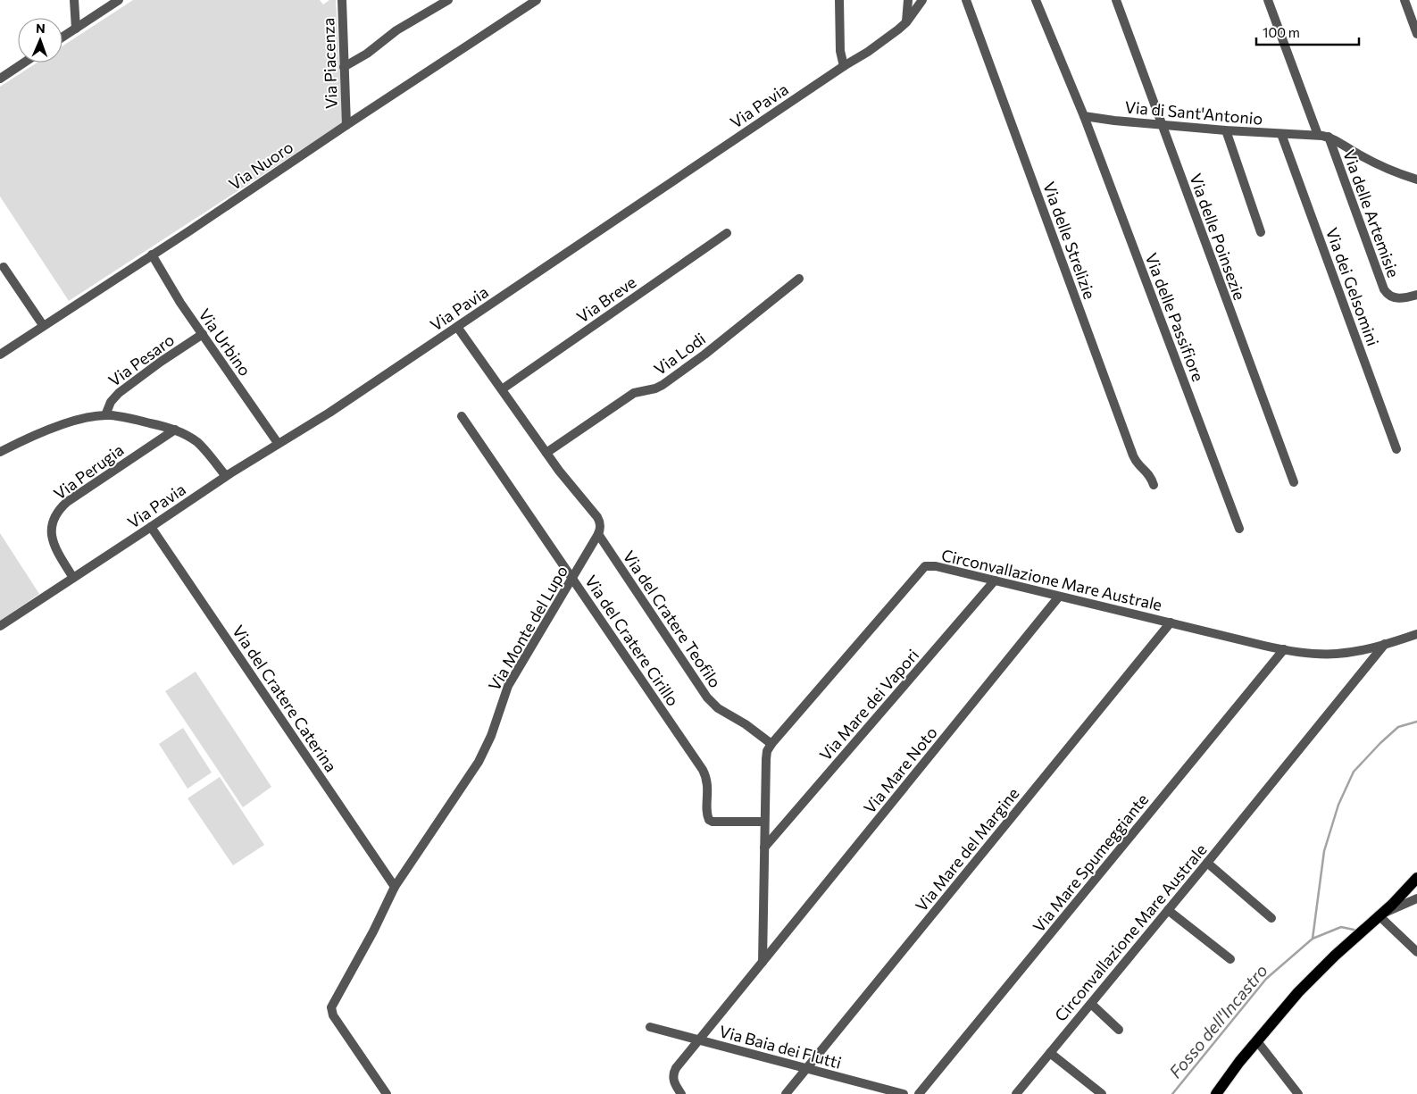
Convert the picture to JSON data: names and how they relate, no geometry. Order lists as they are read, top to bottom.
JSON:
{
  "streets": {
    "street": [
      "Via Piacenza",
      "Via Pavia",
      "Via di Sant'Antonio",
      "Via Nuoro",
      "Via delle Artemisie",
      "Via delle Poinsezie",
      "Via delle Strelizie",
      "Via dei Gelsomini",
      "Via Breve",
      "Via delle Passifiore",
      "Via Urbino",
      "Via Lodi",
      "Via Pesaro",
      "Via Perugia",
      "Circonvallazione Mare Australe",
      "Via del Cratere Teofilo",
      "Via Monte del Lupo",
      "Via del Cratere Cirillo",
      "Via del Cratere Caterina",
      "Via Mare dei Vapori",
      "Via Mare Noto",
      "Via Mare del Margine",
      "Via Mare Spumeggiante",
      "Via Baia dei Flutti"
    ]
  },
  "crossings": [
    ["Via Piacenza", "Via Nuoro"],
    ["Via Pavia", "Via Urbino"],
    ["Via Pavia", "Via Perugia"],
    ["Via Pavia", "Via del Cratere Caterina"],
    ["Via di Sant'Antonio", "Via delle Artemisie"],
    ["Via di Sant'Antonio", "Via delle Poinsezie"],
    ["Via di Sant'Antonio", "Via dei Gelsomini"],
    ["Via di Sant'Antonio", "Via delle Passifiore"],
    ["Via Nuoro", "Via Urbino"],
    ["Via Urbino", "Via Pesaro"],
    ["Circonvallazione Mare Australe", "Via del Cratere Teofilo"],
    ["Circonvallazione Mare Australe", "Via del Cratere Cirillo"],
    ["Circonvallazione Mare Australe", "Via Mare dei Vapori"],
    ["Circonvallazione Mare Australe", "Via Mare Noto"],
    ["Circonvallazione Mare Australe", "Via Mare del Margine"],
    ["Circonvallazione Mare Australe", "Via Mare Spumeggiante"],
    ["Via del Cratere Teofilo", "Via Monte del Lupo"],
    ["Via Monte del Lupo", "Via del Cratere Cirillo"],
    ["Via Monte del Lupo", "Via del Cratere Caterina"],
    ["Via Mare del Margine", "Via Baia dei Flutti"]
  ],
  "water": ["Fosso dell'Incastro"],
  "scale_bar": "100 m",
  "north": "top"
}
